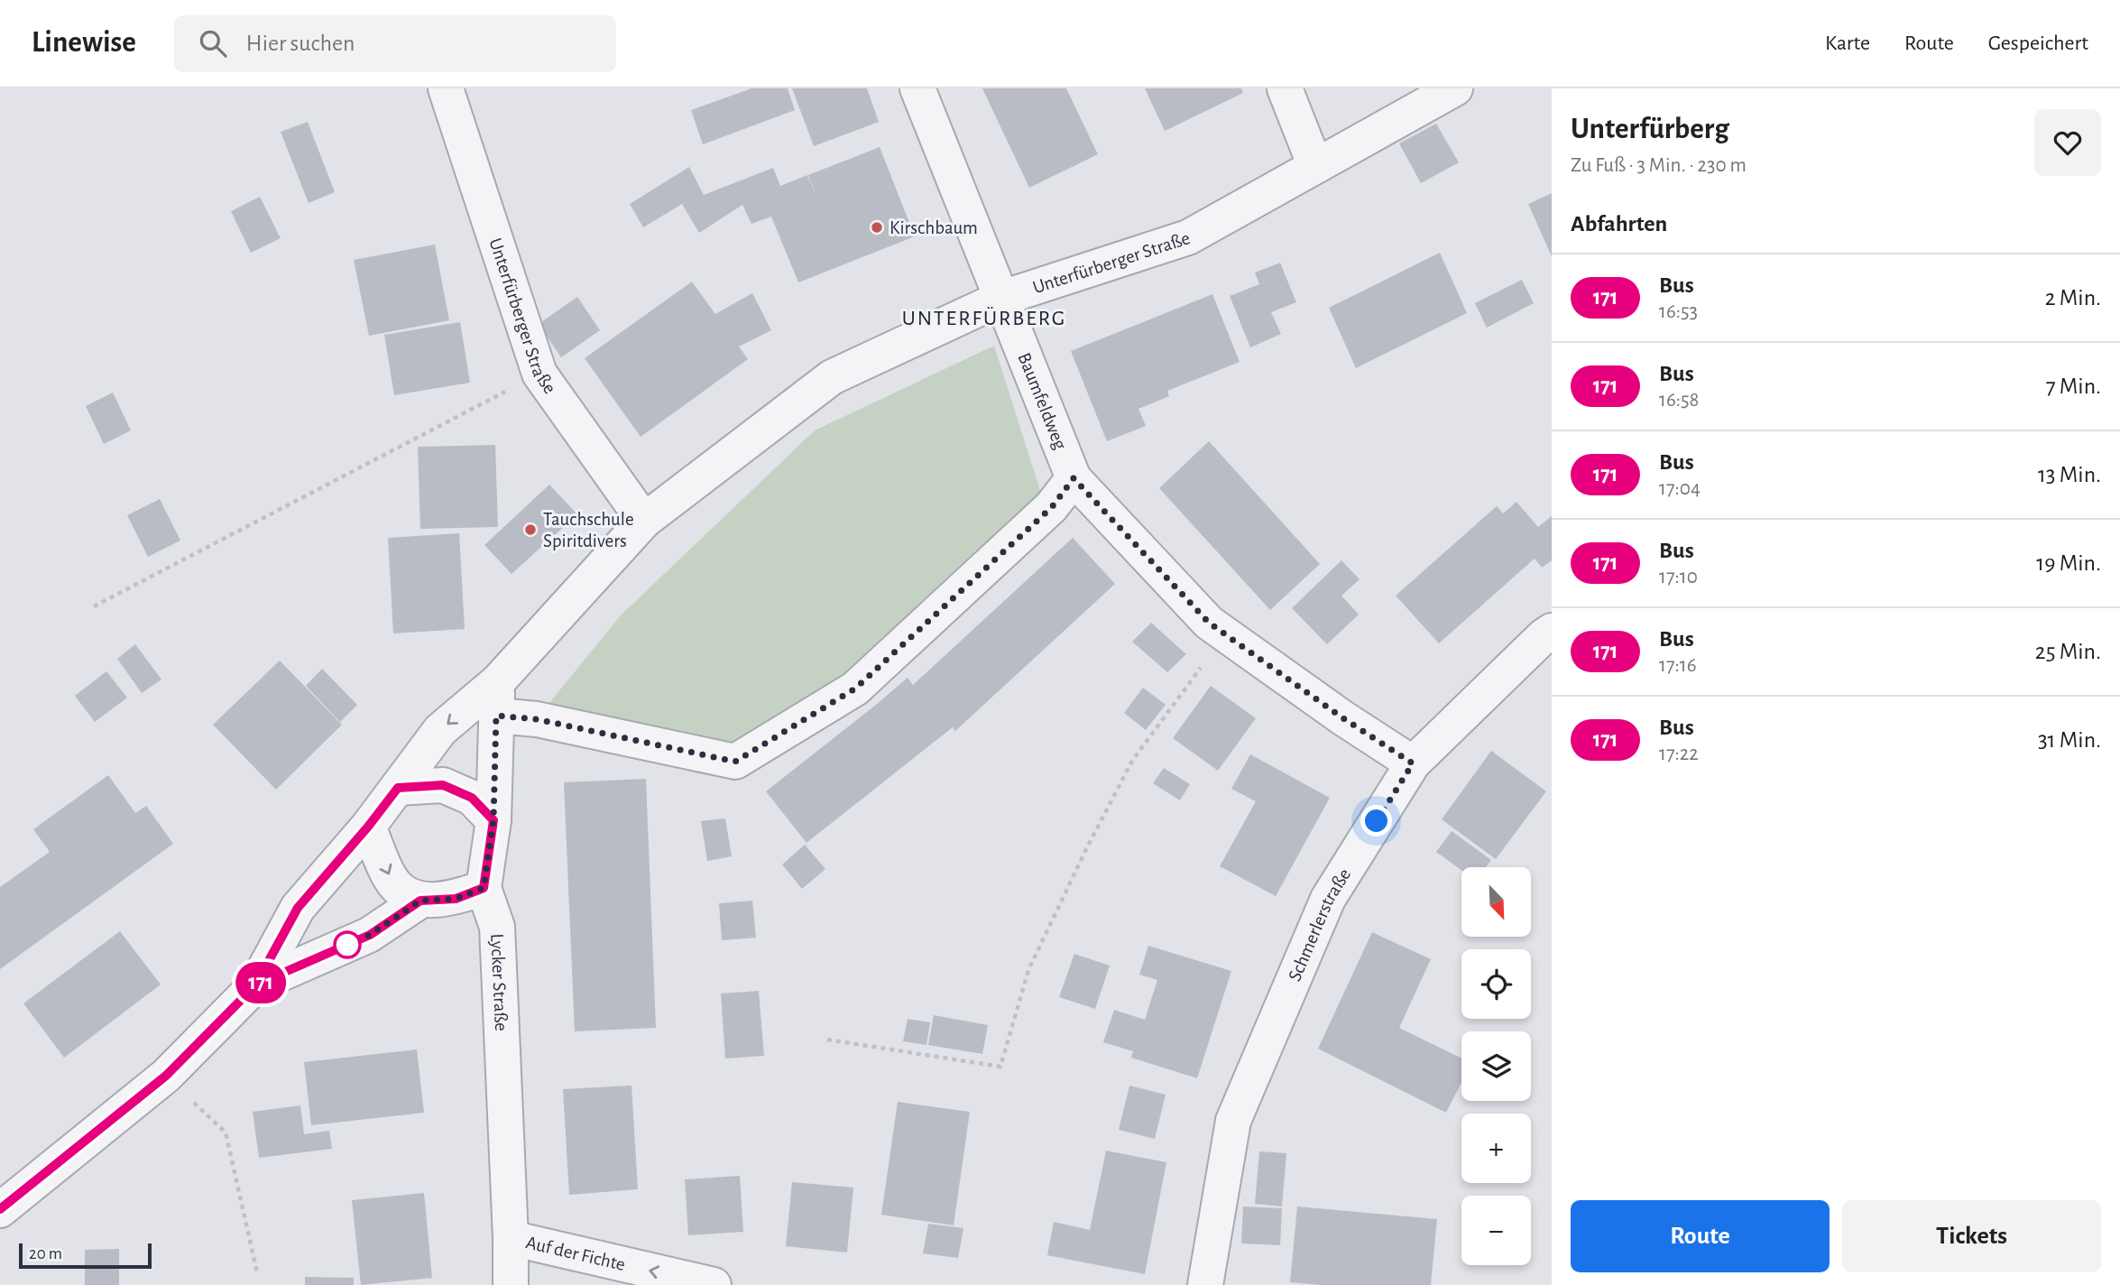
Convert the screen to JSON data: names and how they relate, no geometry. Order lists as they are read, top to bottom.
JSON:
{
  "streets": {
    "street": [
      "Unterfürberger Straße",
      "Baumfeldweg",
      "Schmerlerstraße",
      "Lycker Straße",
      "Auf der Fichte"
    ]
  },
  "crossings": [
    ["Unterfürberger Straße", "Baumfeldweg"],
    ["Unterfürberger Straße", "Lycker Straße"],
    ["Baumfeldweg", "Schmerlerstraße"],
    ["Lycker Straße", "Auf der Fichte"]
  ],
  "one_way": ["Auf der Fichte"],
  "districts": ["UNTERFÜRBERG"],
  "places": ["Kirschbaum", "Tauchschule Spiritdivers"],
  "lines": ["bus line 171"],
  "scale_bar": "20 m",
  "north": "bottom right",
  "page": {
    "header": "Linewise",
    "search": "Hier suchen",
    "nav": ["Karte", "Route", "Gespeichert"],
    "on_map": "171",
    "heading": [
      ["Unterfürberg", "Zu Fuß · 3 Min. · 230 m"],
      "Abfahrten"
    ],
    "list": [
      {
        "mark": "171",
        "name": "Bus",
        "note": "16:53",
        "value": "2 Min."
      },
      {
        "mark": "171",
        "name": "Bus",
        "note": "16:58",
        "value": "7 Min."
      },
      {
        "mark": "171",
        "name": "Bus",
        "note": "17:04",
        "value": "13 Min."
      },
      {
        "mark": "171",
        "name": "Bus",
        "note": "17:10",
        "value": "19 Min."
      },
      {
        "mark": "171",
        "name": "Bus",
        "note": "17:16",
        "value": "25 Min."
      },
      {
        "mark": "171",
        "name": "Bus",
        "note": "17:22",
        "value": "31 Min."
      }
    ],
    "map_buttons": ["+", "−"],
    "buttons": ["Route", "Tickets"],
    "scale": "20 m"
  }
}
